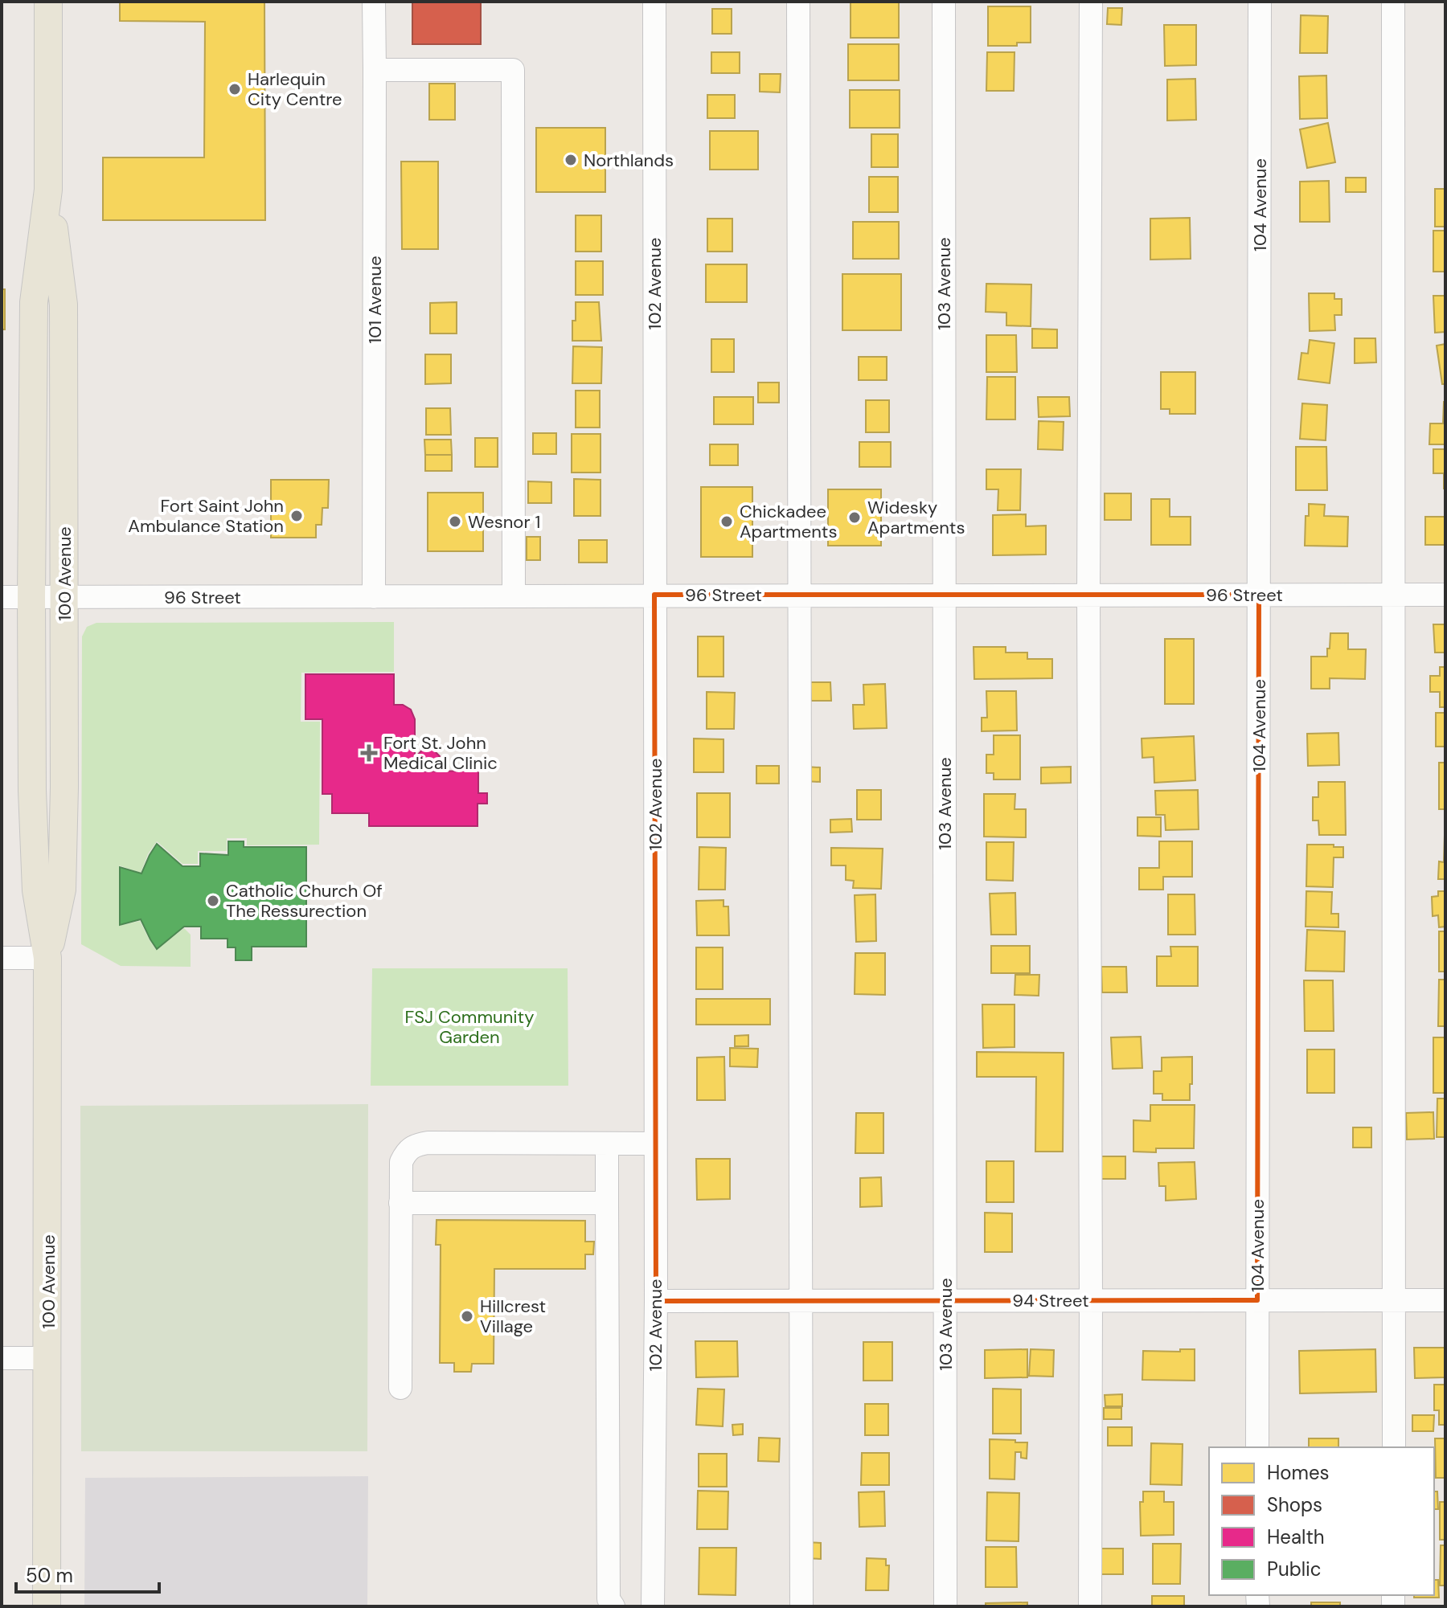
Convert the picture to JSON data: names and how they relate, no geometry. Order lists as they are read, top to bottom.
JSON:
{
  "streets": {
    "main road": ["100 Avenue"],
    "street": [
      "104 Avenue",
      "102 Avenue",
      "103 Avenue",
      "101 Avenue",
      "96 Street",
      "94 Street"
    ]
  },
  "crossings": [
    ["104 Avenue", "96 Street"],
    ["104 Avenue", "94 Street"],
    ["102 Avenue", "96 Street"],
    ["102 Avenue", "94 Street"],
    ["103 Avenue", "96 Street"],
    ["103 Avenue", "94 Street"],
    ["101 Avenue", "96 Street"],
    ["100 Avenue", "96 Street"]
  ],
  "parks": ["FSJ Community Garden"],
  "places": {
    "other": [
      "Harlequin City Centre",
      "Northlands",
      "Fort Saint John Ambulance Station",
      "Widesky Apartments",
      "Wesnor 1",
      "Chickadee Apartments",
      "Catholic Church Of The Ressurection",
      "Hillcrest Village"
    ],
    "health": ["Fort St. John Medical Clinic"]
  },
  "legend": [
    "Homes",
    "Shops",
    "Health",
    "Public"
  ],
  "scale_bar": "50 m"
}
